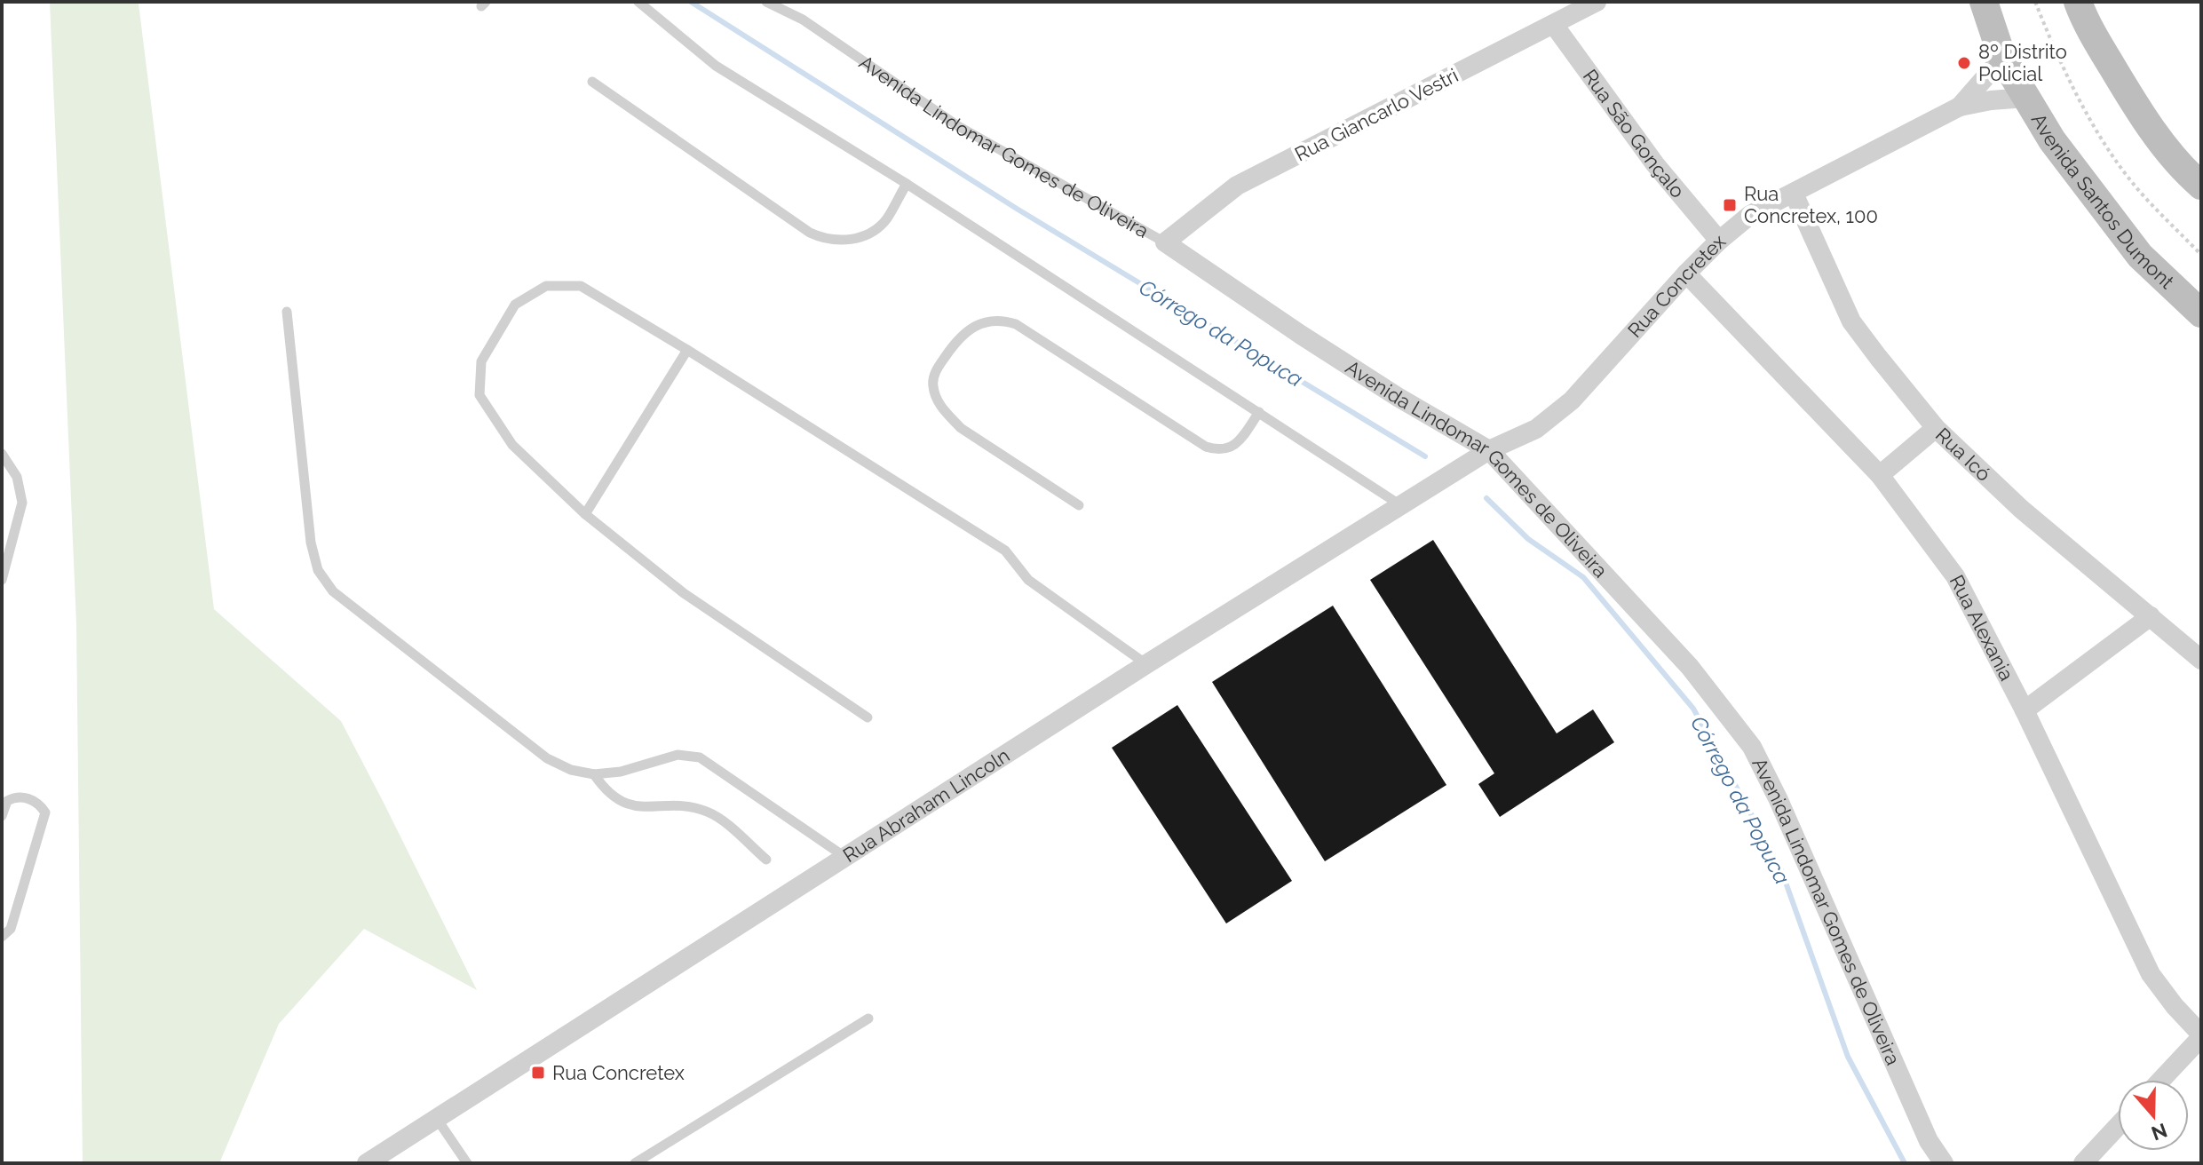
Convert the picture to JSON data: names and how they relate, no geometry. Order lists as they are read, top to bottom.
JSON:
{
  "streets": {
    "main road": ["Avenida Santos Dumont"],
    "street": [
      "Rua Giancarlo Vestri",
      "Rua São Gonçalo",
      "Avenida Lindomar Gomes de Oliveira",
      "Rua Concretex",
      "Rua Icó",
      "Rua Alexania",
      "Rua Abraham Lincoln"
    ]
  },
  "crossings": [
    ["Rua Giancarlo Vestri", "Rua São Gonçalo"],
    ["Rua Giancarlo Vestri", "Avenida Lindomar Gomes de Oliveira"],
    ["Rua São Gonçalo", "Rua Concretex"],
    ["Avenida Lindomar Gomes de Oliveira", "Rua Concretex"],
    ["Avenida Lindomar Gomes de Oliveira", "Rua Abraham Lincoln"],
    ["Avenida Santos Dumont", "Rua Concretex"],
    ["Rua Concretex", "Rua Icó"],
    ["Rua Concretex", "Rua Alexania"],
    ["Rua Concretex", "Rua Abraham Lincoln"]
  ],
  "water": ["Córrego da Popuca"],
  "places": {
    "other": ["8º Distrito Policial"],
    "transit": ["Rua Concretex, 100", "Rua Concretex"]
  },
  "north": "bottom"
}
